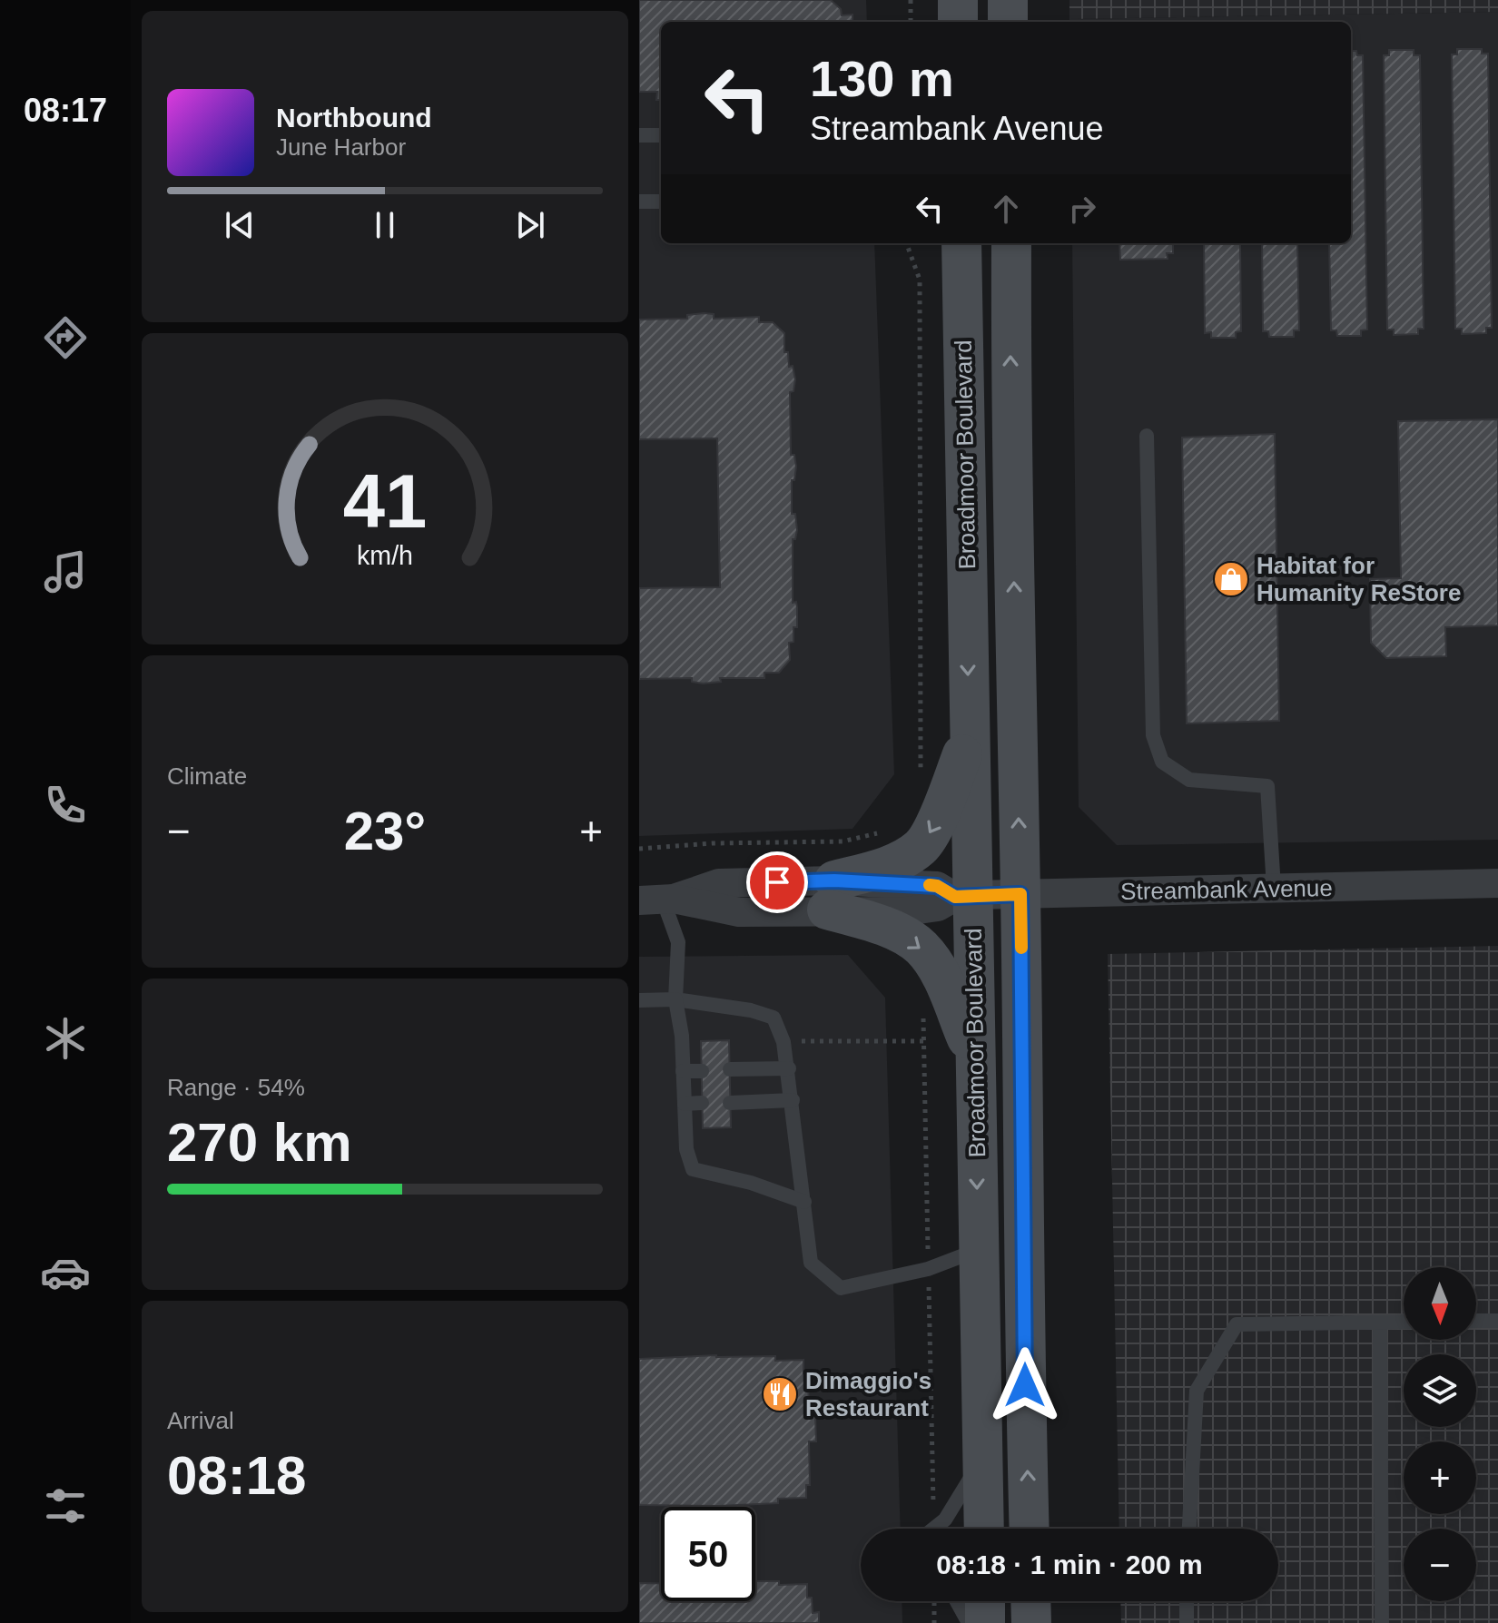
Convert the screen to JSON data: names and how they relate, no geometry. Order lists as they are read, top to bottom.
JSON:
{
  "streets": {
    "main road": ["Broadmoor Boulevard"],
    "street": ["Streambank Avenue"]
  },
  "crossings": [
    ["Broadmoor Boulevard", "Streambank Avenue"]
  ],
  "places": {
    "shop": ["Habitat for Humanity ReStore"],
    "restaurant": ["Dimaggio's Restaurant"]
  },
  "north": "bottom",
  "page": {
    "tabs": "08:17",
    "turn": ["130 m", "Streambank Avenue"],
    "song": ["Northbound", "June Harbor"],
    "tile": [
      "Climate",
      ["Range · 54%", "270 km"],
      ["Arrival", "08:18"]
    ],
    "heat": ["−", "23°", "+"],
    "map_buttons": ["+", "−"],
    "limit": "50",
    "trip": "08:18 · 1 min · 200 m",
    "gauge": ["41", "km/h"]
  }
}
